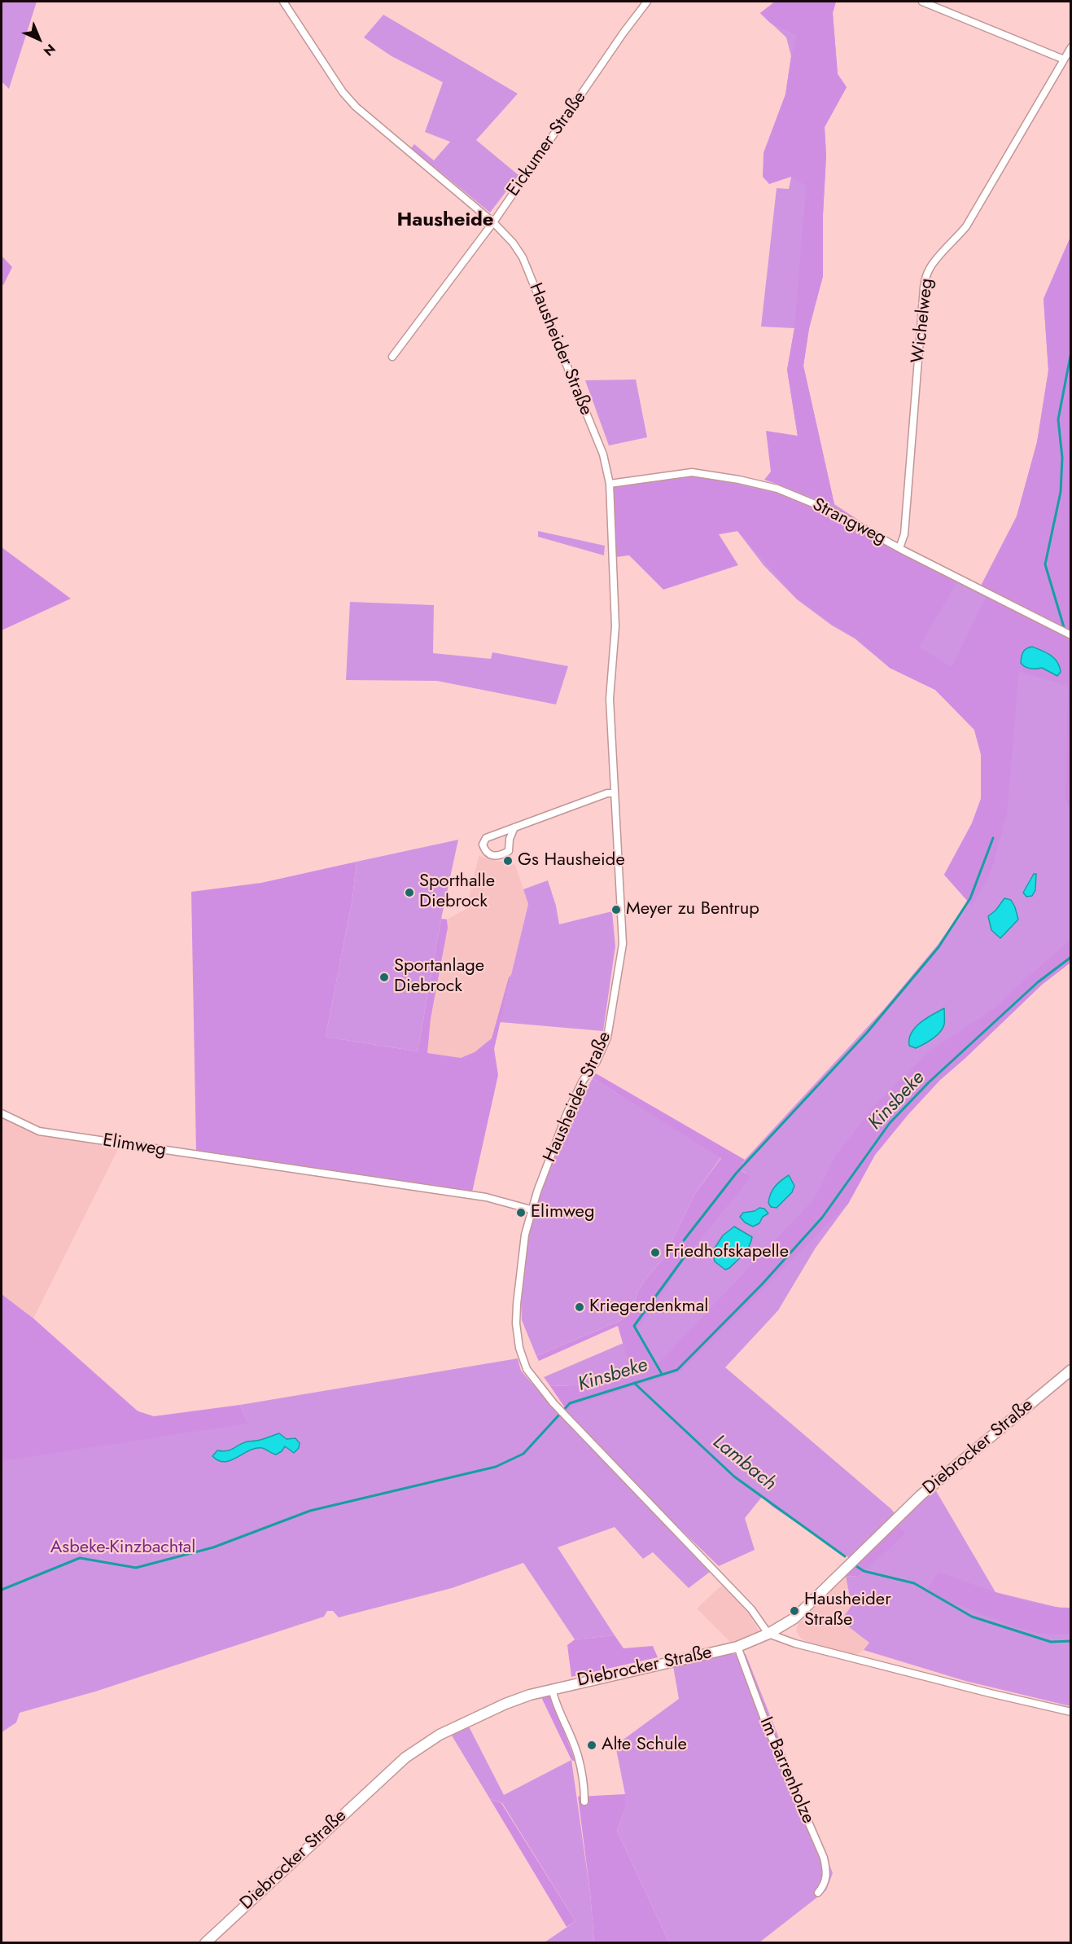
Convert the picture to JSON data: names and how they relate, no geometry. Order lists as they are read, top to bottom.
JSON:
{
  "streets": {
    "main road": ["Diebrocker Straße"],
    "street": [
      "Eickumer Straße",
      "Wichelweg",
      "Hausheider Straße",
      "Strangweg",
      "Elimweg",
      "Im Barrenholze"
    ]
  },
  "crossings": [
    ["Eickumer Straße", "Hausheider Straße"],
    ["Wichelweg", "Strangweg"],
    ["Hausheider Straße", "Strangweg"],
    ["Hausheider Straße", "Elimweg"],
    ["Hausheider Straße", "Diebrocker Straße"],
    ["Diebrocker Straße", "Im Barrenholze"]
  ],
  "districts": ["Hausheide"],
  "water": ["Kinsbeke", "Lambach"],
  "parks": ["Asbeke-Kinzbachtal"],
  "places": [
    "Gs Hausheide",
    "Sporthalle Diebrock",
    "Meyer zu Bentrup",
    "Sportanlage Diebrock",
    "Elimweg",
    "Friedhofskapelle",
    "Kriegerdenkmal",
    "Hausheider Straße",
    "Alte Schule"
  ],
  "north": "bottom right"
}
